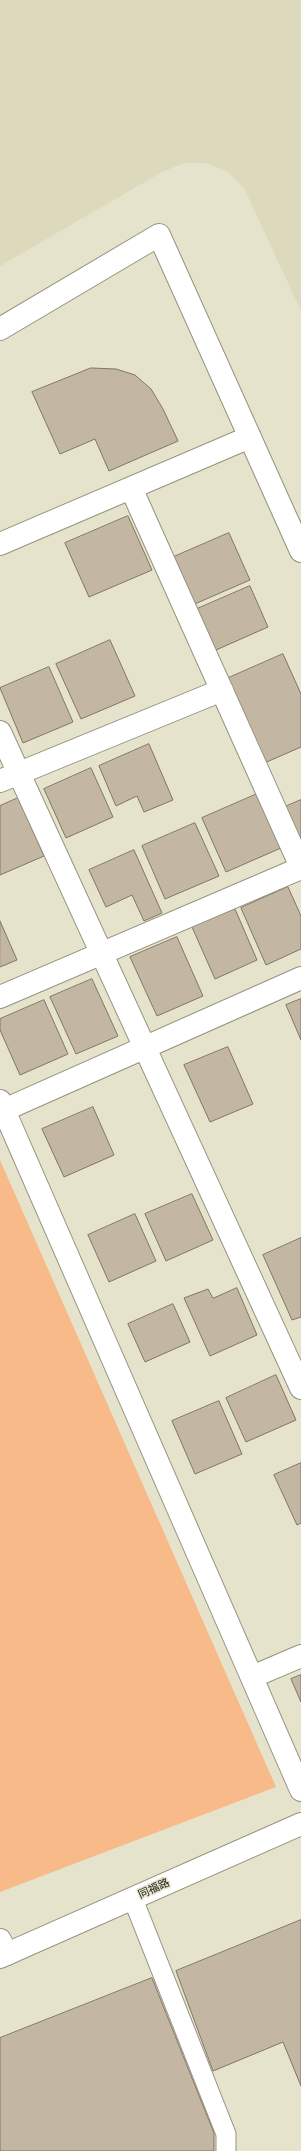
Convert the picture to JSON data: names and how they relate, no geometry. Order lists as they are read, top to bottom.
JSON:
{
  "streets": {
    "street": ["同福路"]
  }
}
